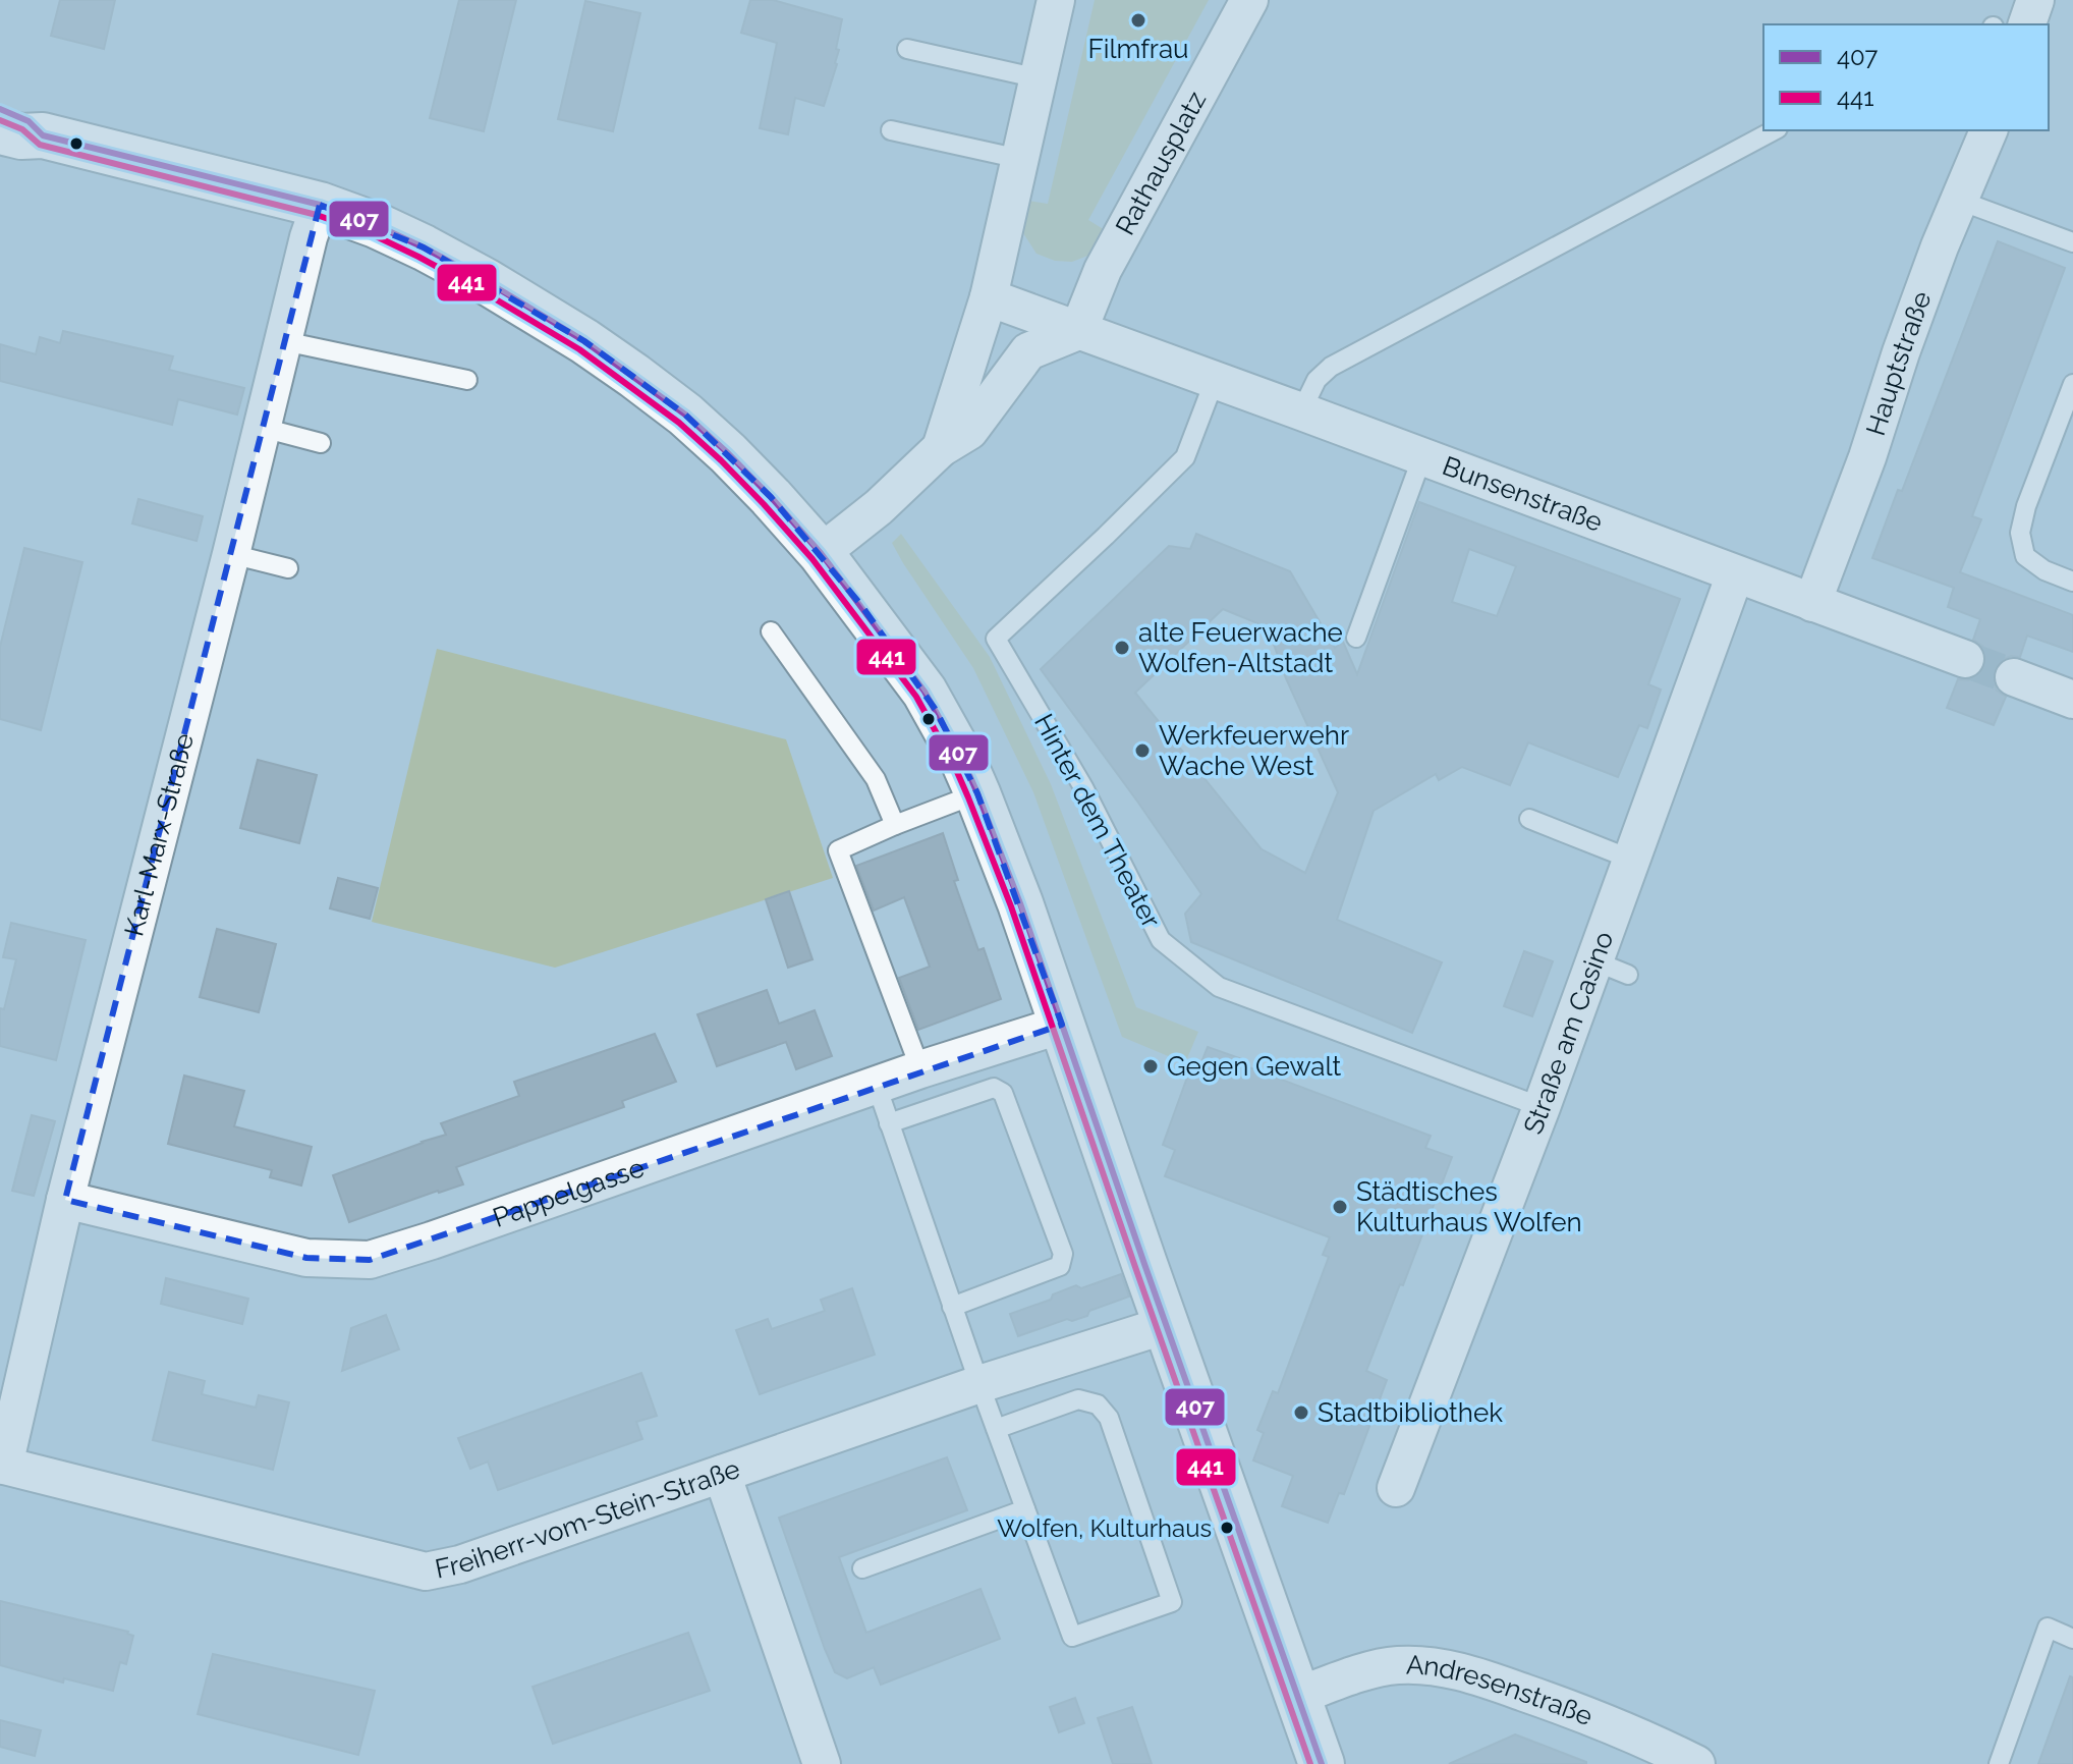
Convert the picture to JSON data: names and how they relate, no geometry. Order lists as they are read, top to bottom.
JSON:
{
  "streets": {
    "street": [
      "Rathausplatz",
      "Hauptstraße",
      "Bunsenstraße",
      "Karl-Marx-Straße",
      "Straße am Casino",
      "Pappelgasse",
      "Freiherr-vom-Stein-Straße",
      "Andresenstraße"
    ],
    "lane": ["Hinter dem Theater"]
  },
  "crossings": [
    ["Rathausplatz", "Bunsenstraße"],
    ["Hauptstraße", "Bunsenstraße"],
    ["Bunsenstraße", "Hinter dem Theater"],
    ["Bunsenstraße", "Straße am Casino"],
    ["Hinter dem Theater", "Straße am Casino"],
    ["Karl-Marx-Straße", "Pappelgasse"],
    ["Karl-Marx-Straße", "Freiherr-vom-Stein-Straße"]
  ],
  "places": [
    "Filmfrau",
    "alte Feuerwache Wolfen-Altstadt",
    "Werkfeuerwehr Wache West",
    "Gegen Gewalt",
    "Städtisches Kulturhaus Wolfen",
    "Stadtbibliothek",
    "Wolfen, Kulturhaus"
  ],
  "lines": ["transit line 407", "transit line 441"],
  "legend": ["407", "441"]
}
